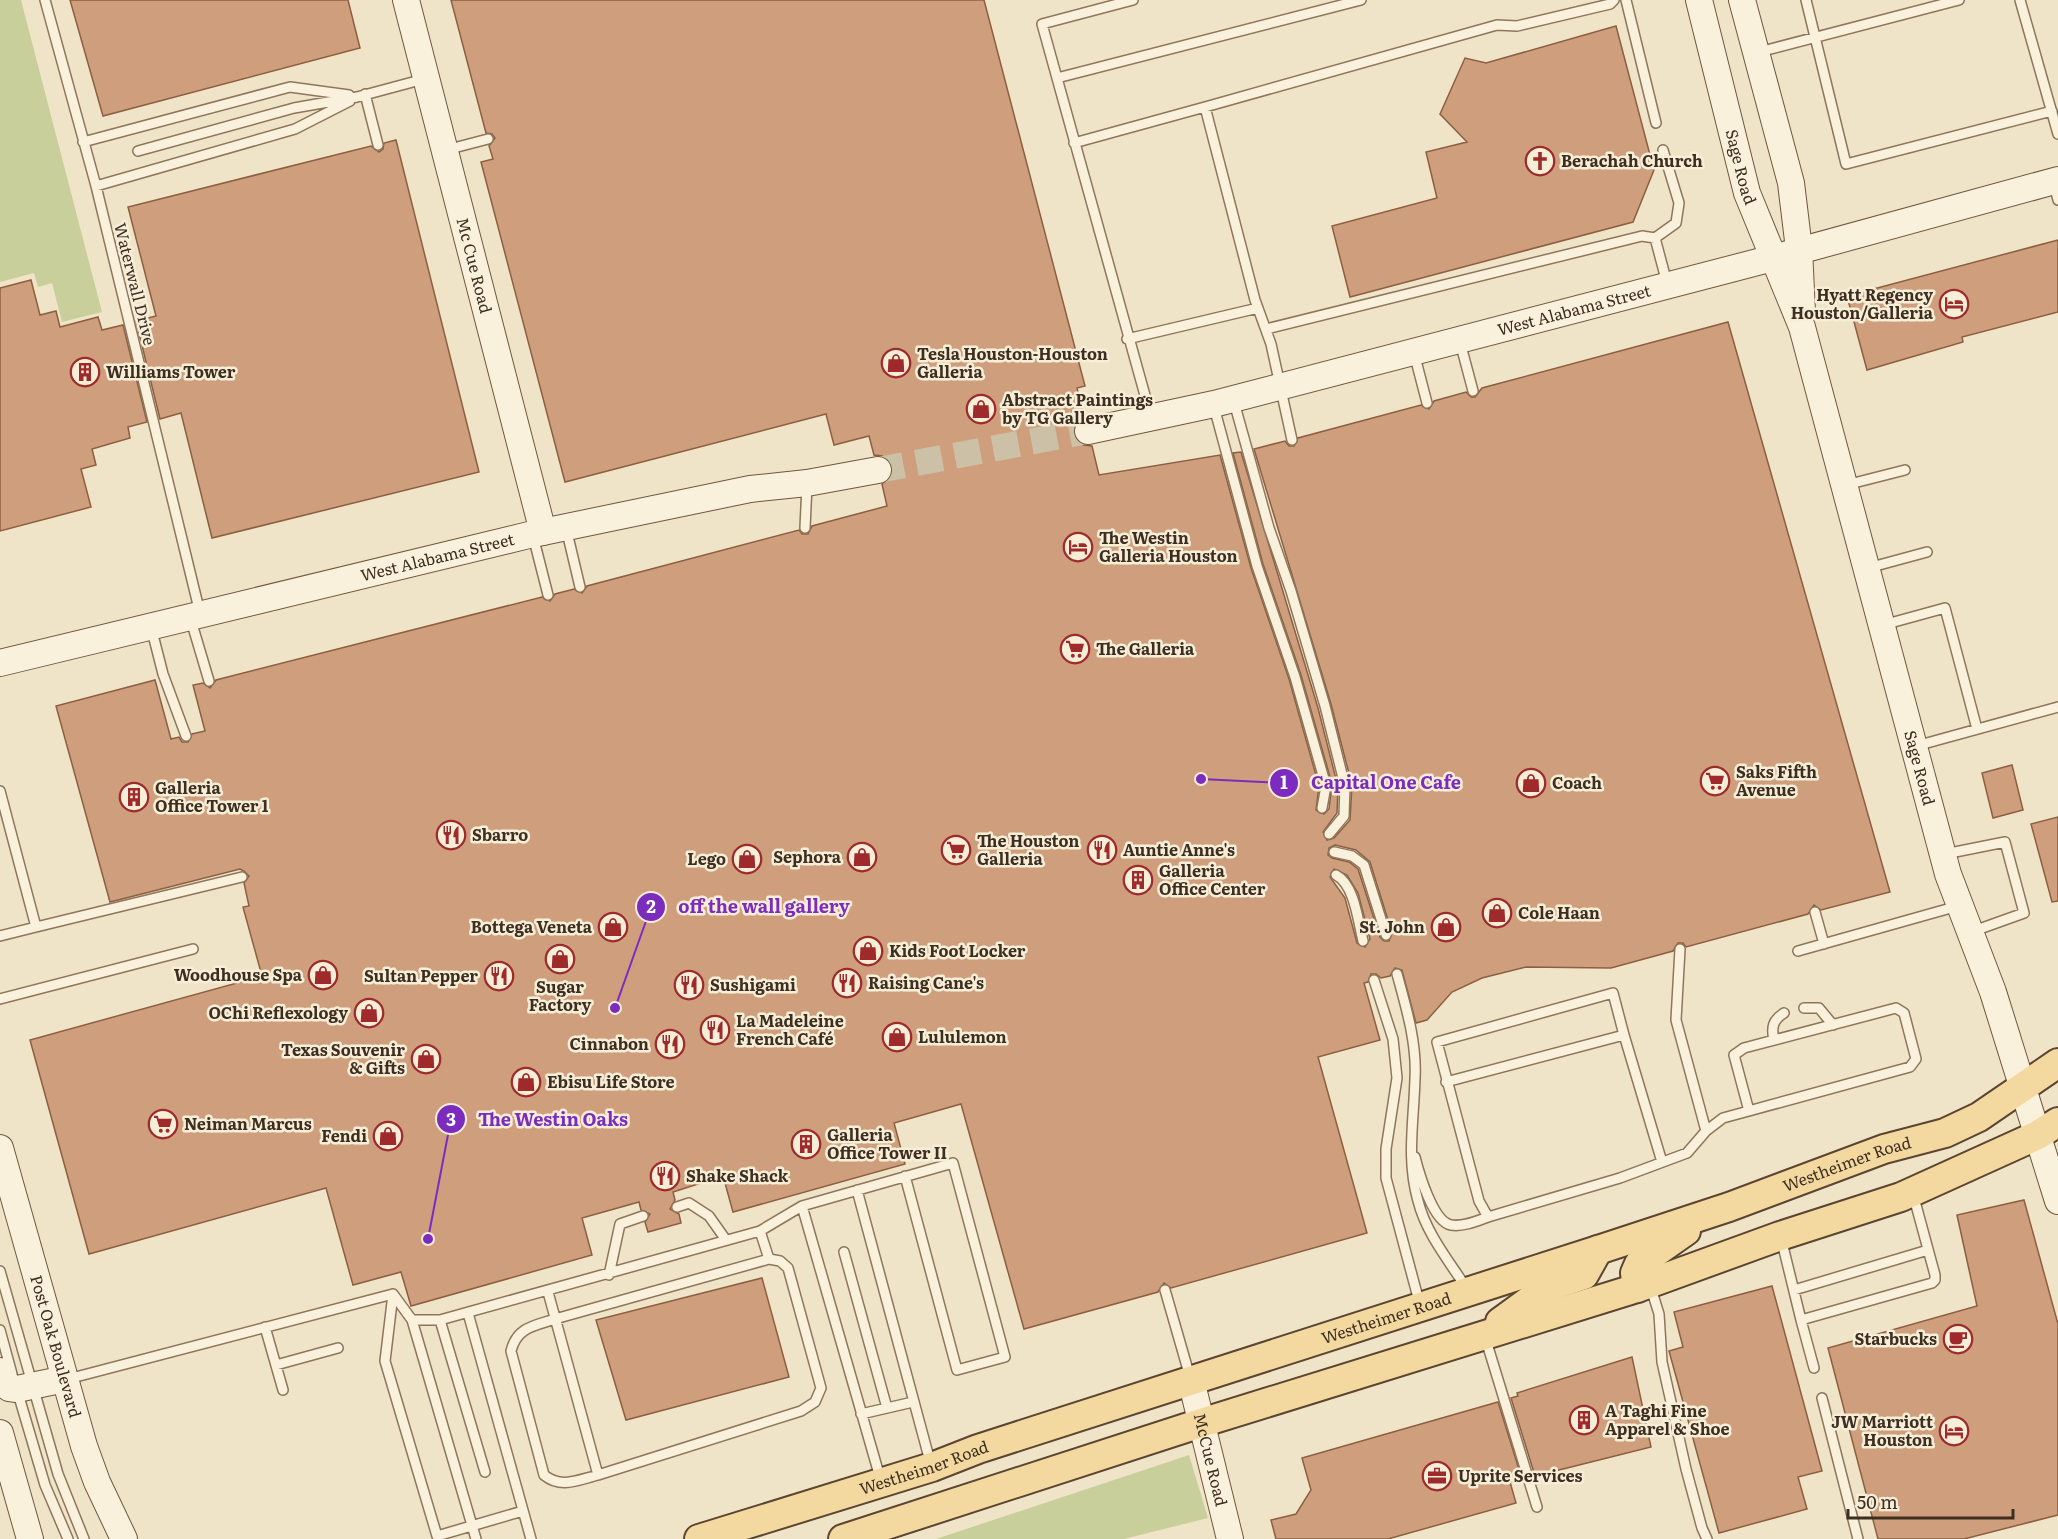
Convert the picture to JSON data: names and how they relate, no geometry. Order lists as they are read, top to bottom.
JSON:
{
  "streets": {
    "main road": ["Westheimer Road"],
    "street": [
      "Sage Road",
      "Mc Cue Road",
      "West Alabama Street",
      "Post Oak Boulevard",
      "McCue Road"
    ],
    "lane": ["Waterwall Drive"]
  },
  "crossings": [
    ["Sage Road", "West Alabama Street"],
    ["Sage Road", "Westheimer Road"],
    ["Mc Cue Road", "West Alabama Street"],
    ["Waterwall Drive", "West Alabama Street"],
    ["Westheimer Road", "McCue Road"]
  ],
  "places": {
    "church": ["Berachah Church"],
    "hotel": ["Hyatt Regency Houston/Galleria", "The Westin Galleria Houston", "JW Marriott Houston"],
    "shop": [
      "Tesla Houston-Houston Galleria",
      "Abstract Paintings by TG Gallery",
      "Coach",
      "Sephora",
      "Lego",
      "Cole Haan",
      "Bottega Veneta",
      "St. John",
      "Kids Foot Locker",
      "Sugar Factory",
      "Woodhouse Spa",
      "OChi Reflexology",
      "Lululemon",
      "Texas Souvenir & Gifts",
      "Ebisu Life Store",
      "Fendi"
    ],
    "building": [
      "Williams Tower",
      "Galleria Office Tower 1",
      "Galleria Office Center",
      "Galleria Office Tower II",
      "A Taghi Fine Apparel & Shoe"
    ],
    "supermarket": [
      "The Galleria",
      "Saks Fifth Avenue",
      "The Houston Galleria",
      "Neiman Marcus"
    ],
    "other": ["Capital One Cafe", "off the wall gallery", "The Westin Oaks"],
    "restaurant": [
      "Sbarro",
      "Auntie Anne's",
      "Sultan Pepper",
      "Raising Cane's",
      "Sushigami",
      "La Madeleine French Café",
      "Cinnabon",
      "Shake Shack"
    ],
    "cafe": ["Starbucks"],
    "office": ["Uprite Services"]
  },
  "scale_bar": "50 m"
}
